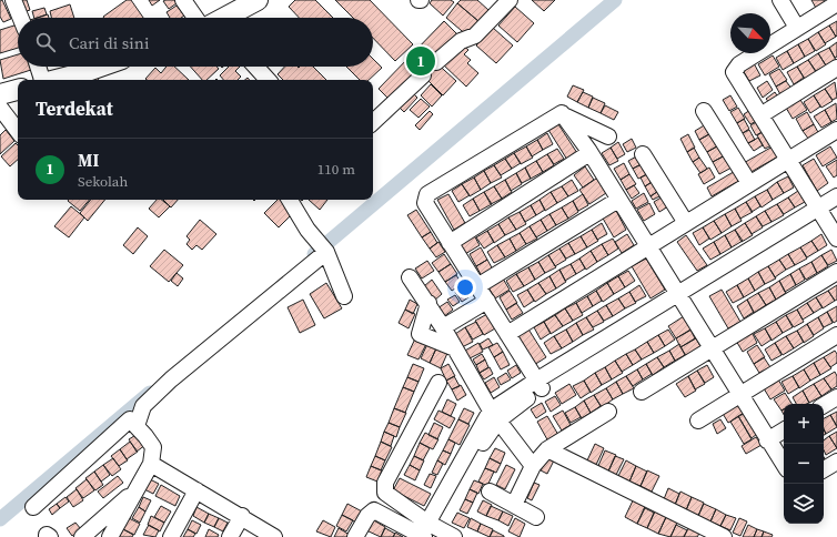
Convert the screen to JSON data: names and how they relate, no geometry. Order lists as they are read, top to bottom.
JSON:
{
  "north": "bottom right",
  "page": {
    "search": "Cari di sini",
    "pins": "1",
    "heading": "Terdekat",
    "list": [
      {
        "mark": "1",
        "name": "MI",
        "note": "Sekolah",
        "value": "110 m"
      }
    ],
    "map_buttons": ["+", "−"]
  }
}
